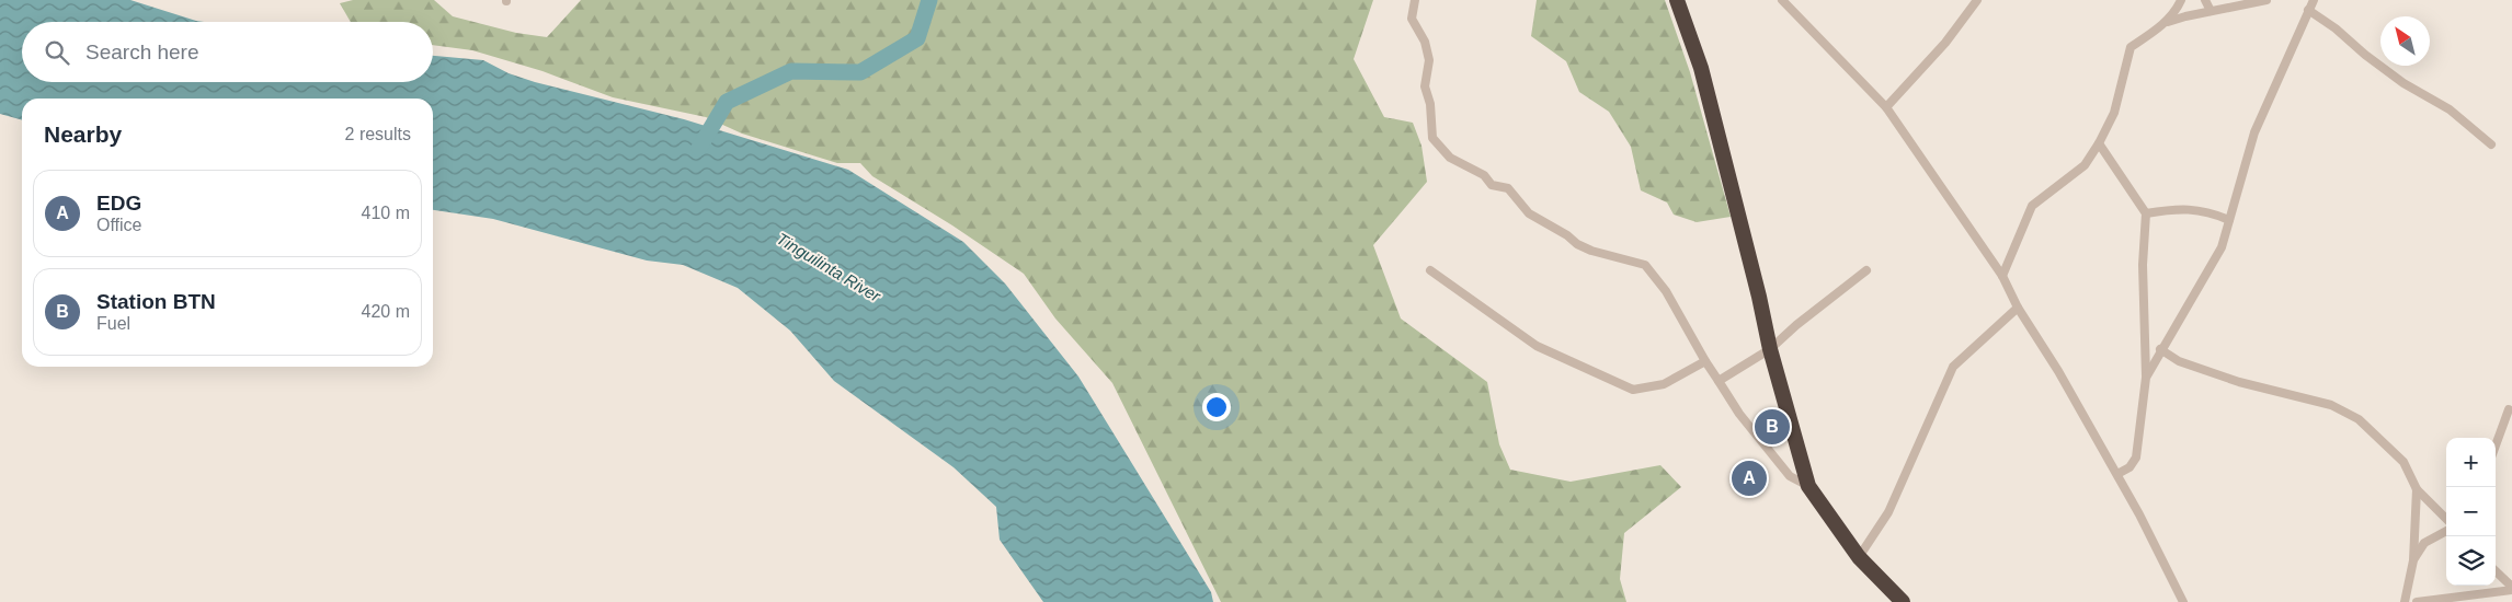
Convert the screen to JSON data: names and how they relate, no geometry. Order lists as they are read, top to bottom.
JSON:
{
  "water": ["Tinguilinta River"],
  "north": "top left",
  "page": {
    "search": "Search here",
    "heading": ["Nearby", "2 results"],
    "list": [
      {
        "mark": "A",
        "name": "EDG",
        "note": "Office",
        "value": "410 m"
      },
      {
        "mark": "B",
        "name": "Station BTN",
        "note": "Fuel",
        "value": "420 m"
      }
    ],
    "pins": ["B", "A"],
    "map_buttons": ["+", "−"]
  }
}
